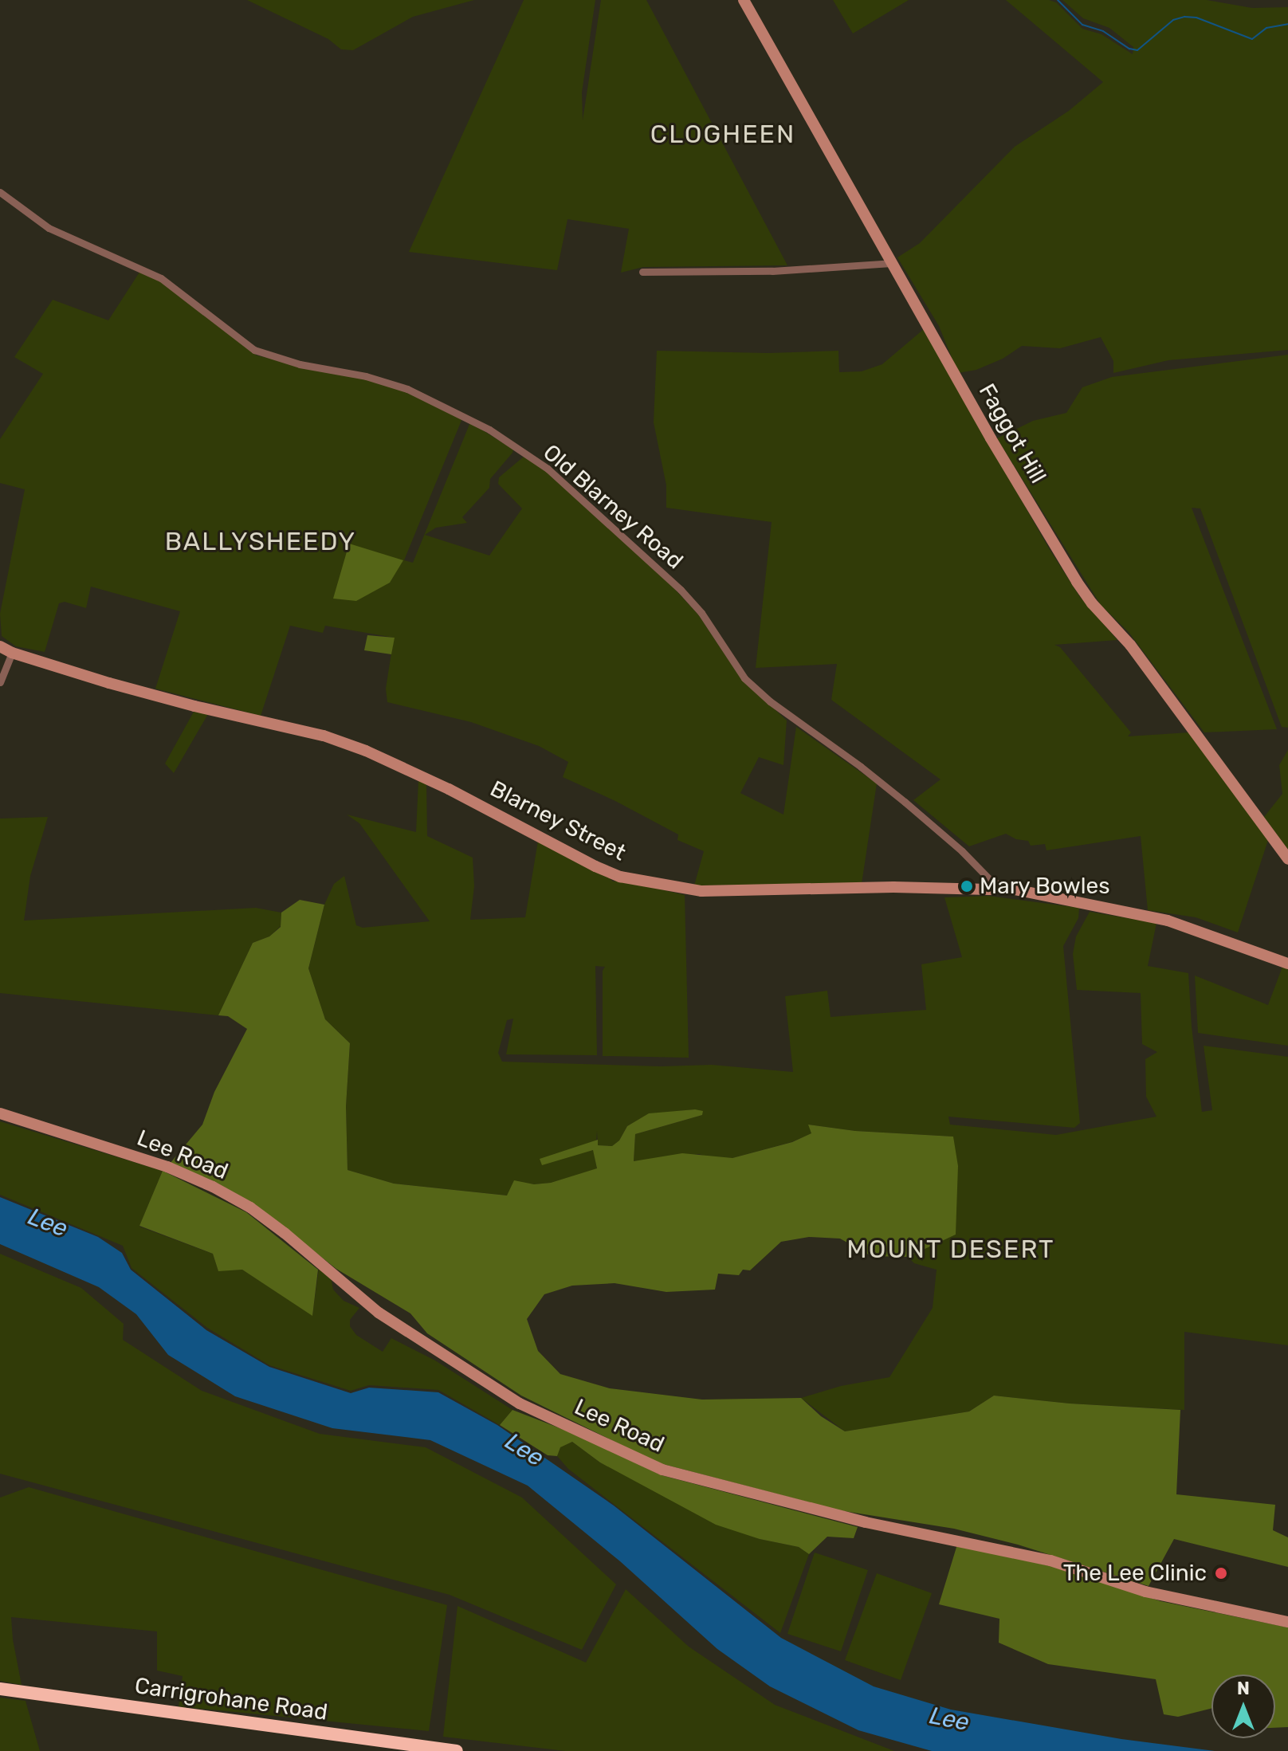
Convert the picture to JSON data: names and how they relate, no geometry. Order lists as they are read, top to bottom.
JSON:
{
  "streets": {
    "highway": ["Carrigrohane Road"],
    "street": [
      "Faggot Hill",
      "Old Blarney Road",
      "Blarney Street",
      "Lee Road"
    ]
  },
  "crossings": [
    ["Old Blarney Road", "Blarney Street"]
  ],
  "districts": ["CLOGHEEN", "BALLYSHEEDY", "MOUNT DESERT"],
  "water": ["Lee"],
  "places": ["Mary Bowles", "The Lee Clinic"],
  "north": "top"
}
